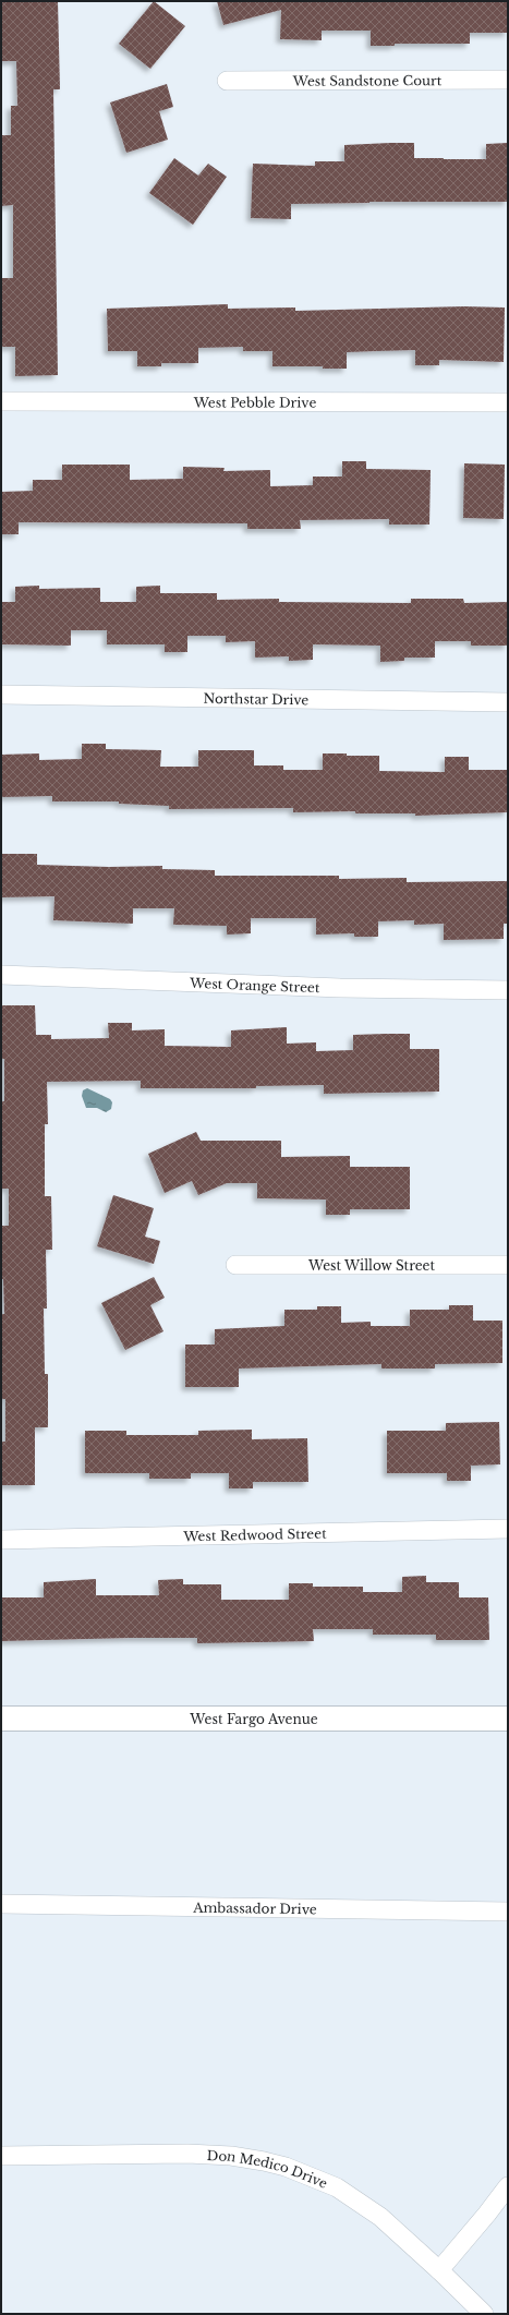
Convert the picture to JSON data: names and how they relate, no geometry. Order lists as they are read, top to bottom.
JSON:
{
  "streets": {
    "main road": ["West Fargo Avenue"],
    "street": [
      "West Sandstone Court",
      "West Pebble Drive",
      "Northstar Drive",
      "West Orange Street",
      "West Willow Street",
      "West Redwood Street",
      "Ambassador Drive",
      "Don Medico Drive"
    ]
  }
}
